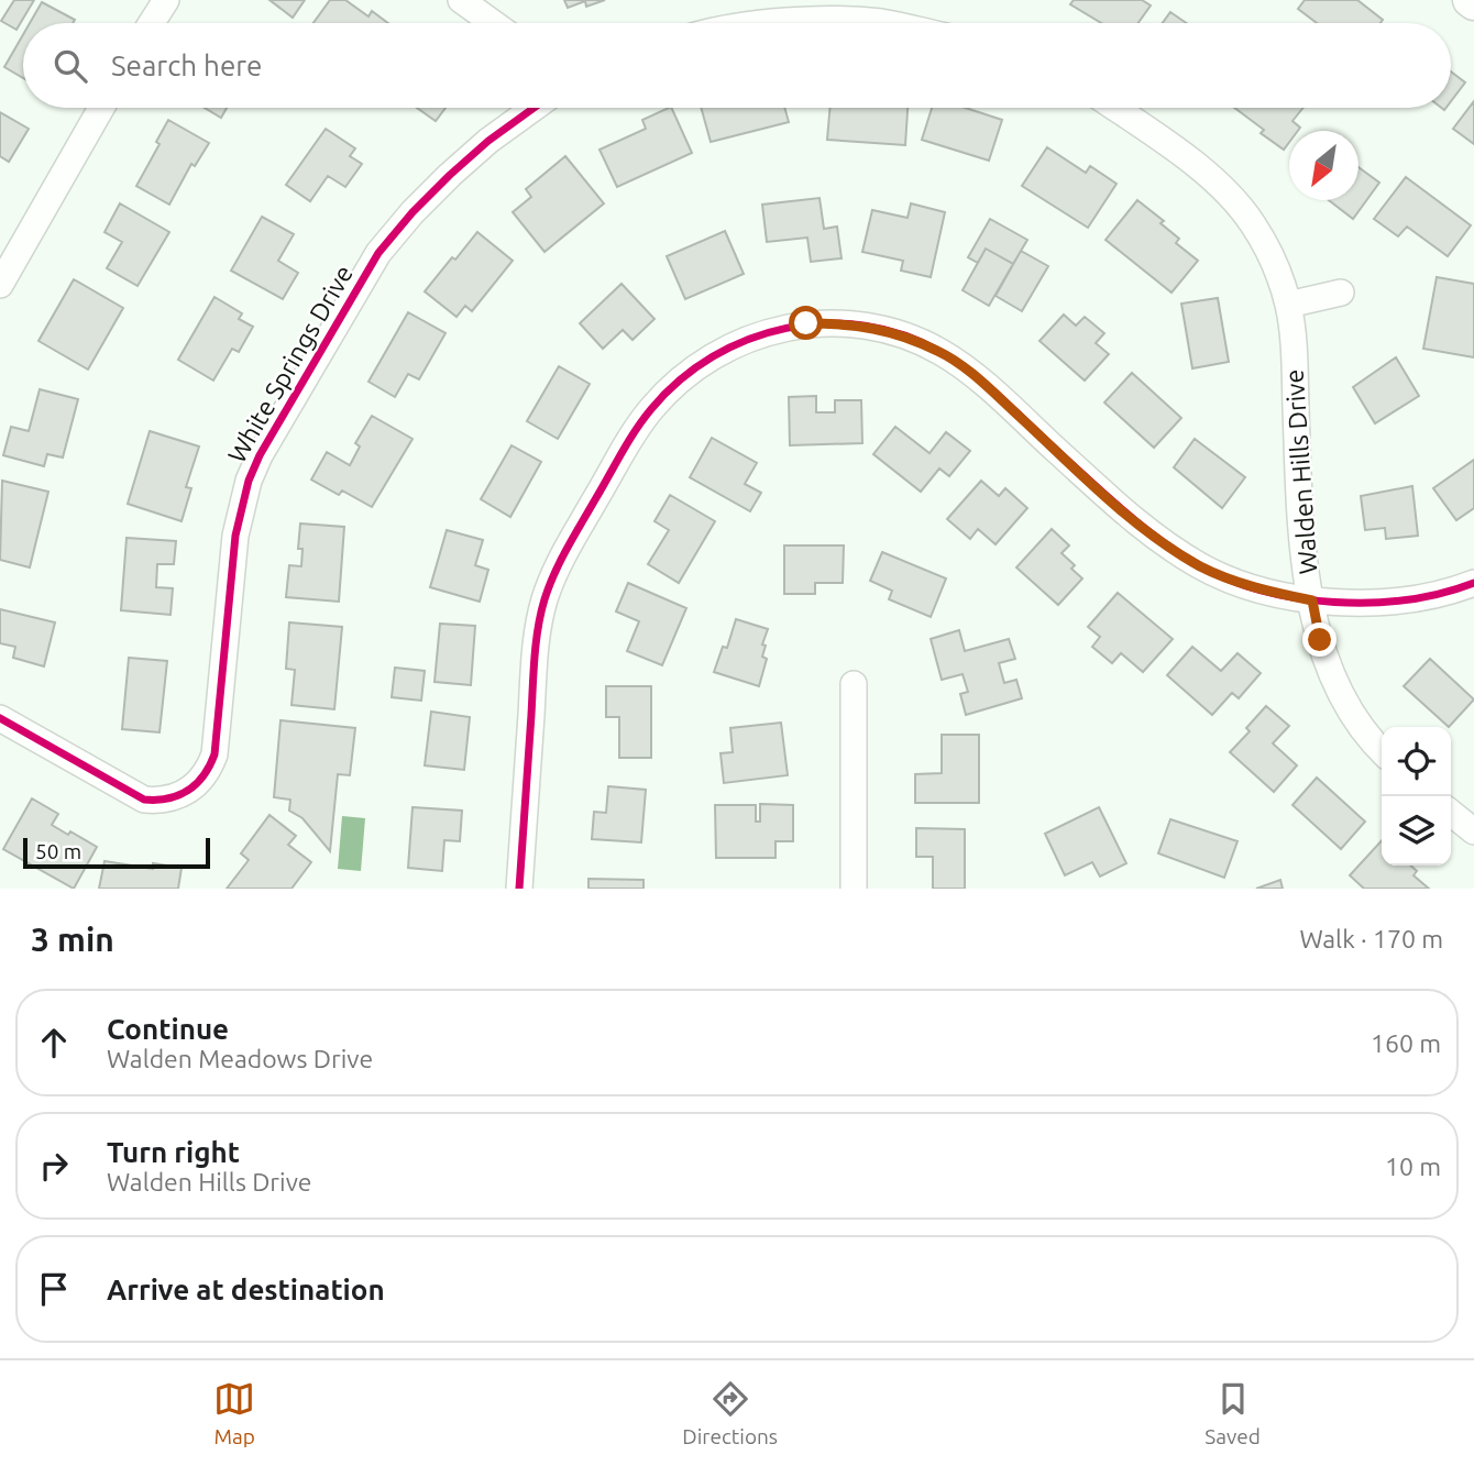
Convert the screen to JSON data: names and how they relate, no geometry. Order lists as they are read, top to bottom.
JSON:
{
  "streets": {
    "street": ["White Springs Drive", "Walden Hills Drive"]
  },
  "scale_bar": "50 m",
  "north": "bottom left",
  "page": {
    "search": "Search here",
    "scale": "50 m",
    "heading": ["3 min", "Walk · 170 m"],
    "list": [
      ["Continue", "Walden Meadows Drive", "160 m"],
      ["Turn right", "Walden Hills Drive", "10 m"],
      "Arrive at destination"
    ],
    "nav": ["Map", "Directions", "Saved"]
  }
}
